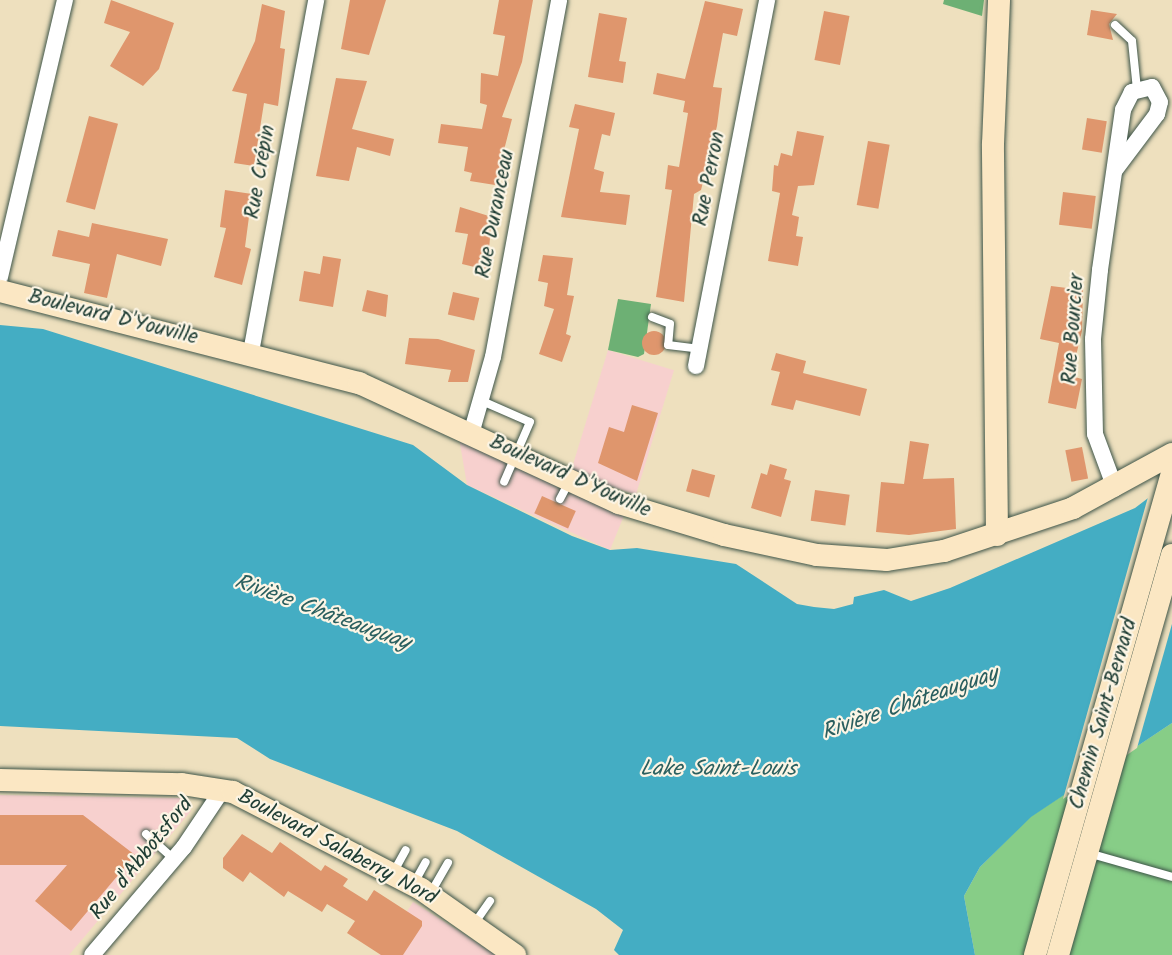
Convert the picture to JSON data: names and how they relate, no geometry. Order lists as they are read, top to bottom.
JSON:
{
  "streets": {
    "street": [
      "Rue Crépin",
      "Rue Perron",
      "Rue Duranceau",
      "Boulevard D'Youville",
      "Rue Bourcier",
      "Chemin Saint-Bernard",
      "Boulevard Salaberry Nord",
      "Rue d'Abbotsford"
    ]
  },
  "crossings": [
    ["Rue Crépin", "Boulevard D'Youville"],
    ["Rue Duranceau", "Boulevard D'Youville"],
    ["Boulevard D'Youville", "Rue Bourcier"],
    ["Boulevard Salaberry Nord", "Rue d'Abbotsford"]
  ],
  "water": ["Rivière Châteauguay", "Lake Saint-Louis"]
}
